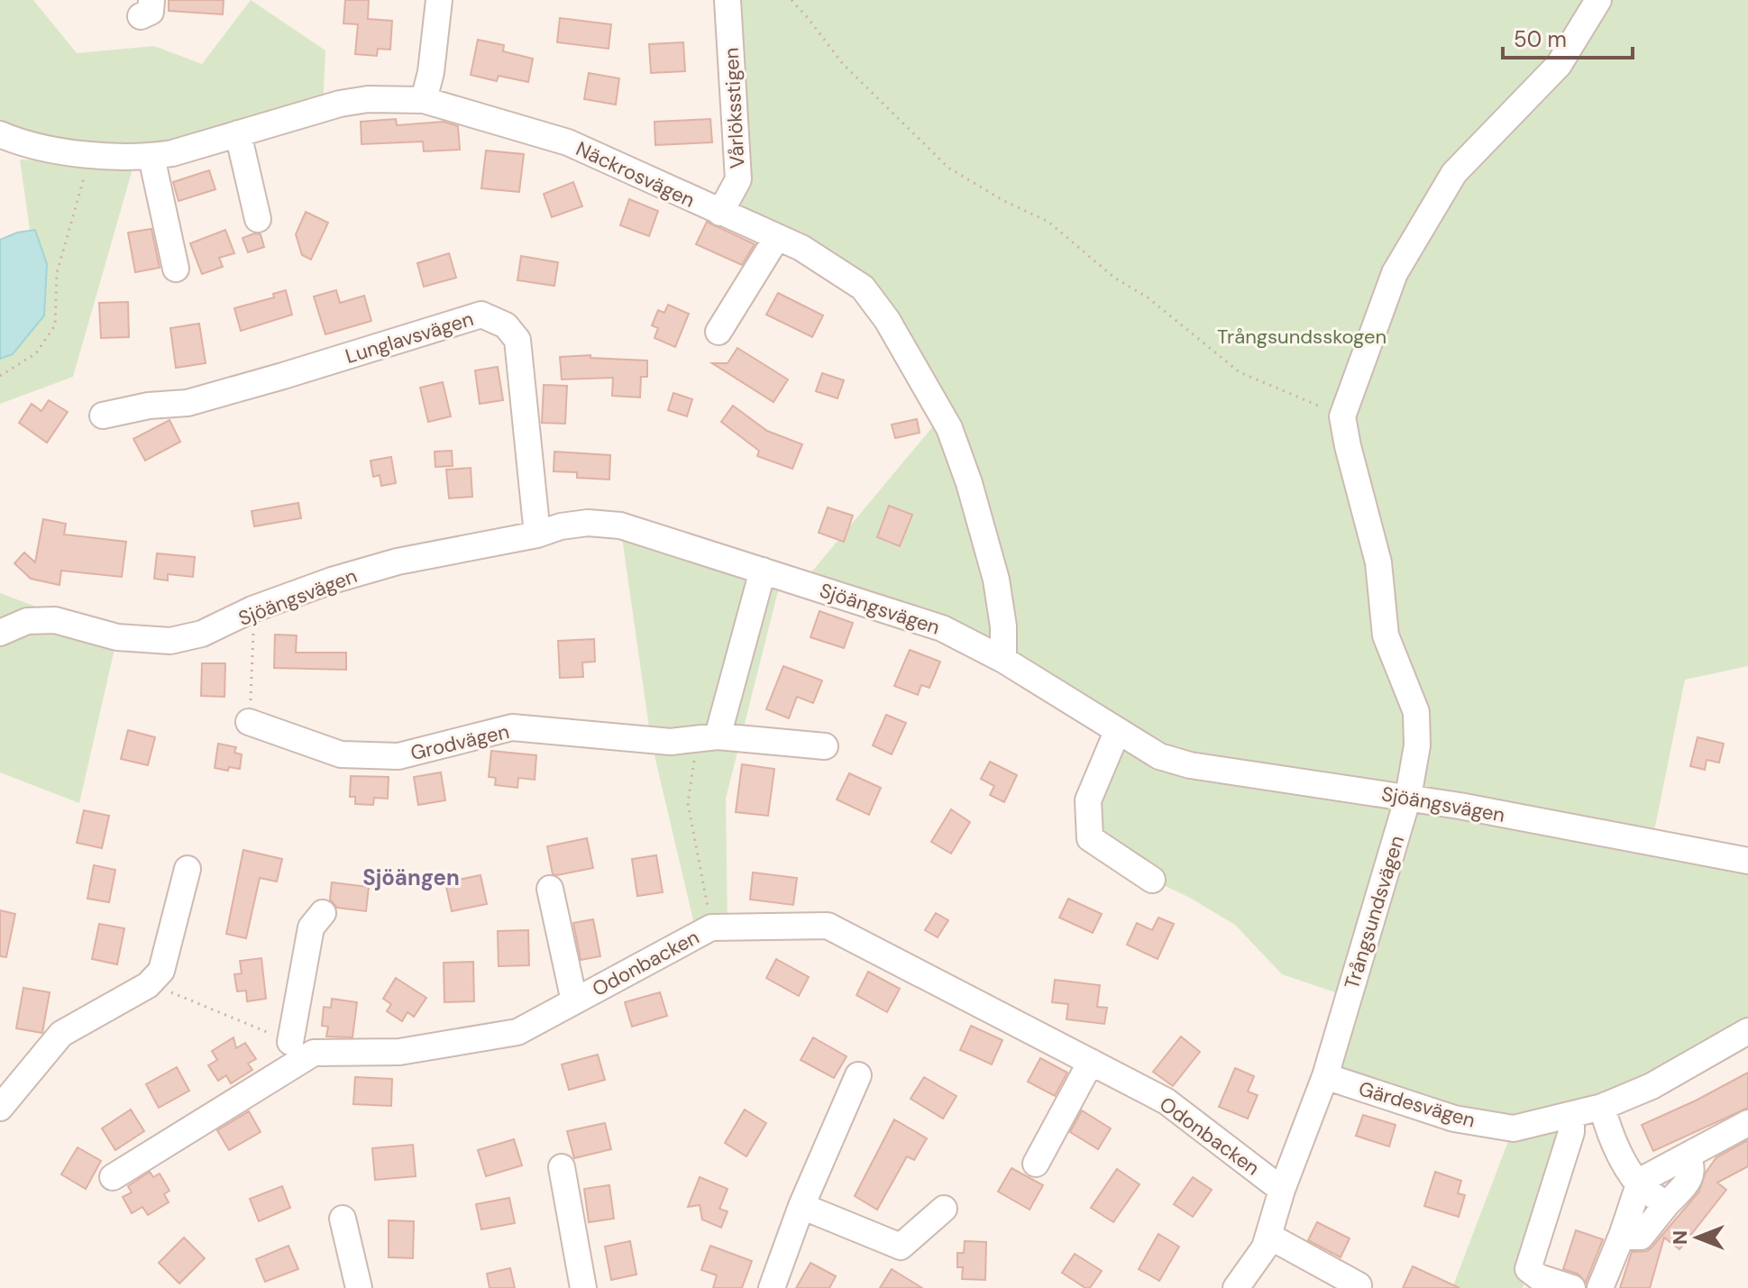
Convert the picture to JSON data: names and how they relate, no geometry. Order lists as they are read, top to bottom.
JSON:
{
  "streets": {
    "street": [
      "Vårlöksstigen",
      "Näckrosvägen",
      "Lunglavsvägen",
      "Sjöängsvägen",
      "Grodvägen",
      "Trångsundsvägen",
      "Odonbacken",
      "Gärdesvägen"
    ]
  },
  "crossings": [
    ["Vårlöksstigen", "Näckrosvägen"],
    ["Näckrosvägen", "Sjöängsvägen"],
    ["Lunglavsvägen", "Sjöängsvägen"],
    ["Sjöängsvägen", "Trångsundsvägen"],
    ["Trångsundsvägen", "Odonbacken"],
    ["Trångsundsvägen", "Gärdesvägen"]
  ],
  "districts": ["Sjöängen"],
  "parks": ["Trångsundsskogen"],
  "scale_bar": "50 m",
  "north": "left"
}
